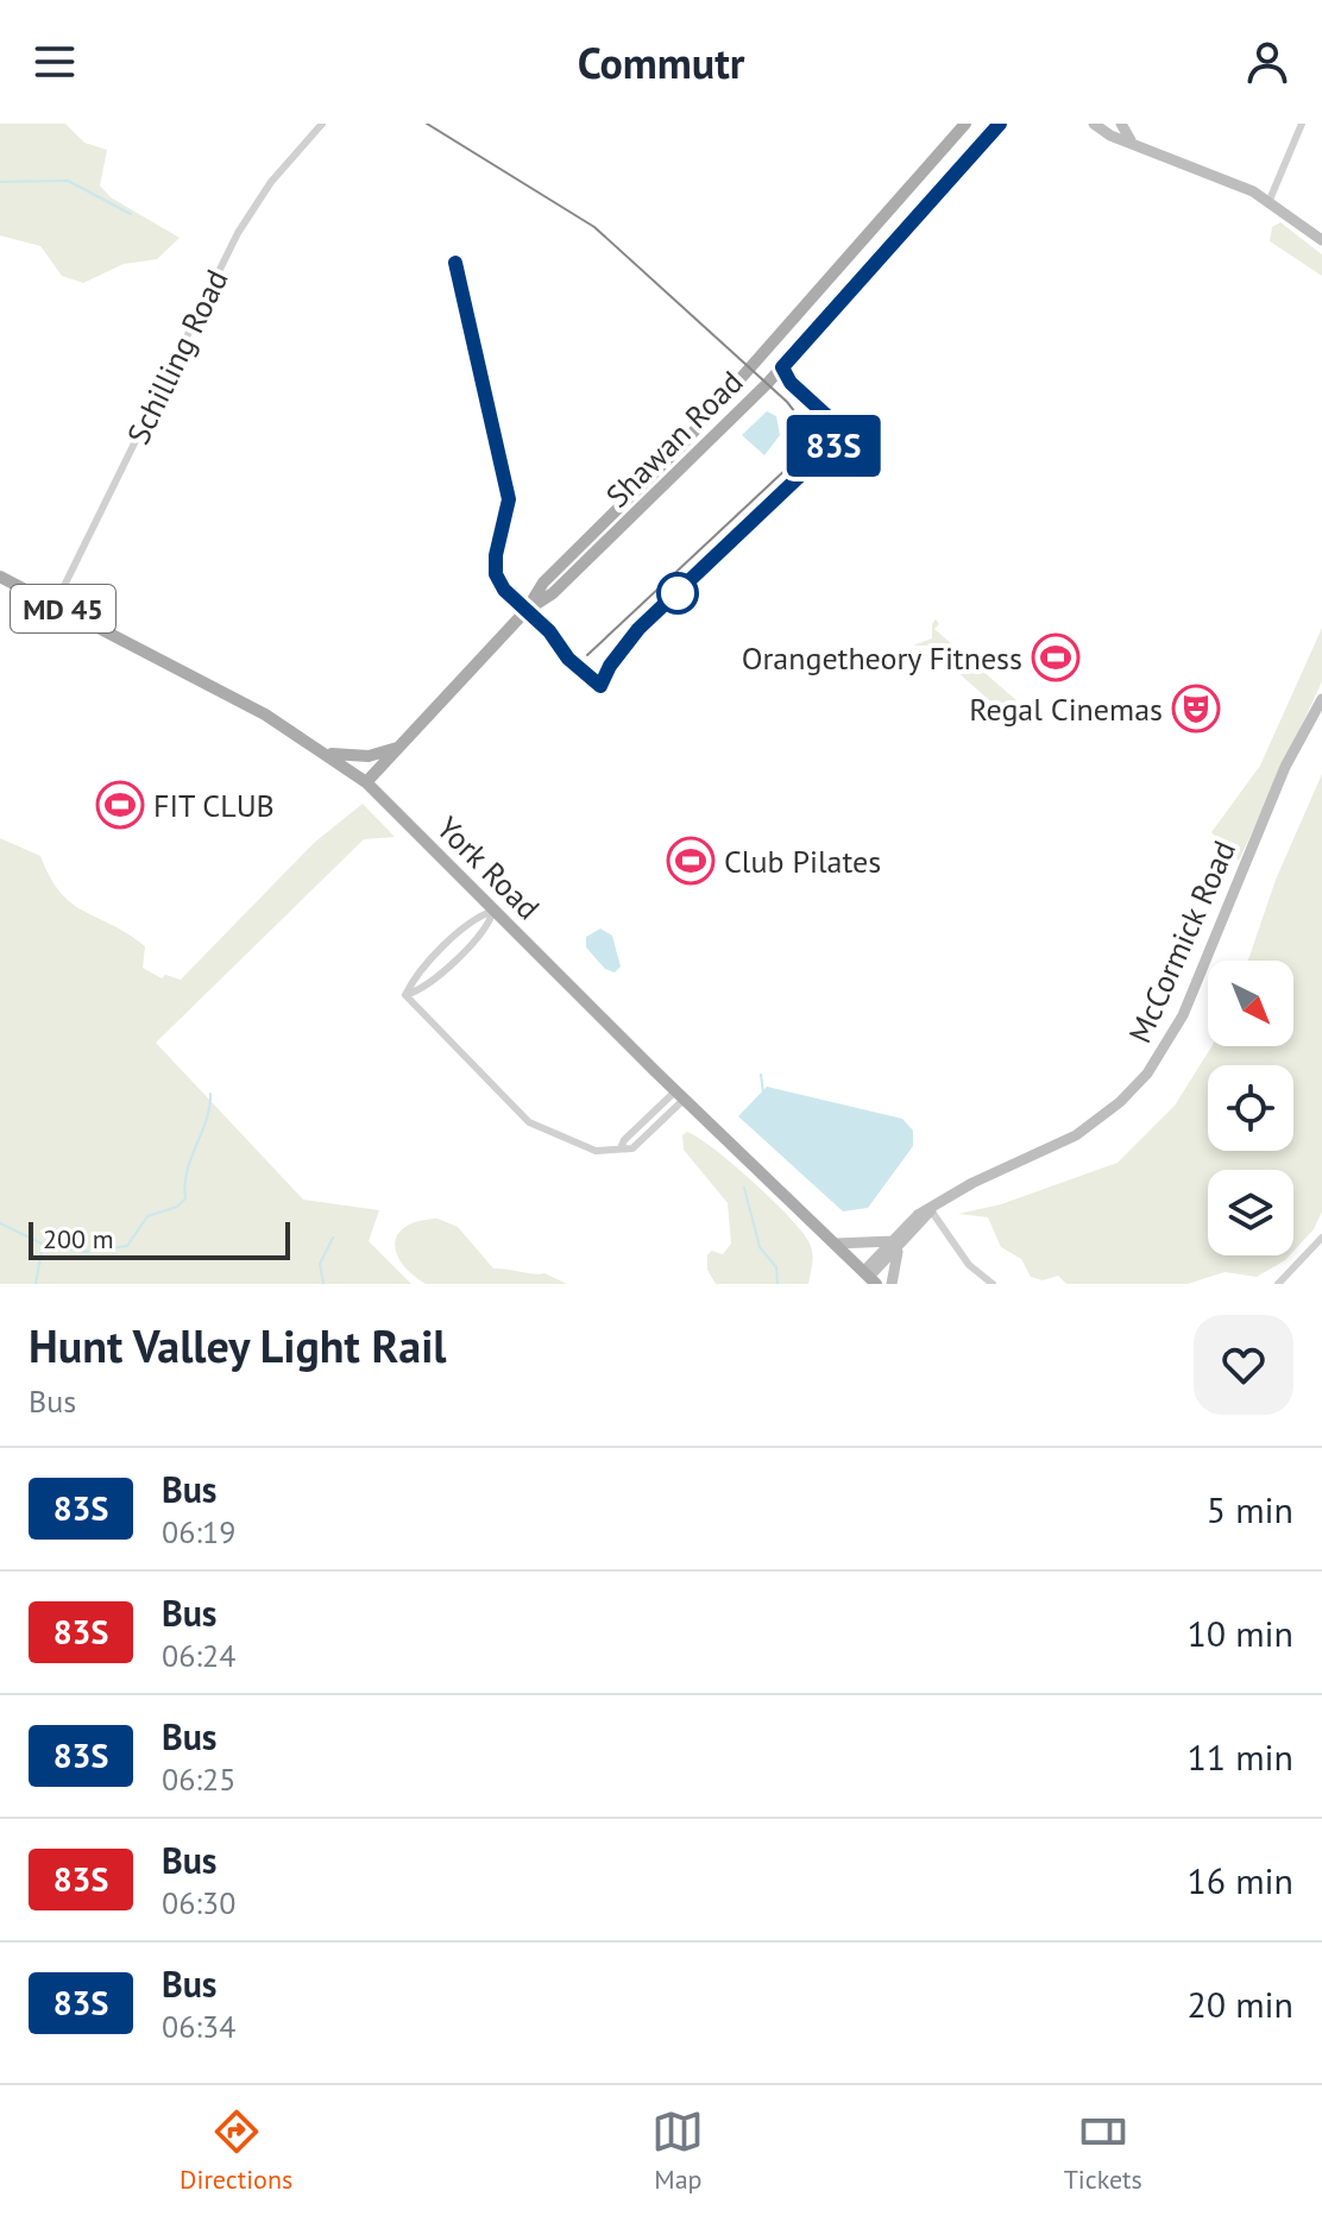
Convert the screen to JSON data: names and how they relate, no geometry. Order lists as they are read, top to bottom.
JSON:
{
  "streets": {
    "main road": [
      "Shawan Road",
      "MD 45",
      "York Road",
      "McCormick Road"
    ],
    "street": ["Schilling Road"]
  },
  "crossings": [
    ["Schilling Road", "York Road"],
    ["Shawan Road", "York Road"],
    ["York Road", "McCormick Road"]
  ],
  "places": {
    "sports": ["Orangetheory Fitness", "FIT CLUB", "Club Pilates"],
    "theatre": ["Regal Cinemas"]
  },
  "lines": ["bus line 83S"],
  "scale_bar": "200 m",
  "north": "bottom right",
  "page": {
    "header": "Commutr",
    "on_map": "83S",
    "scale": "200 m",
    "heading": ["Hunt Valley Light Rail", "Bus"],
    "list": [
      {
        "mark": "83S",
        "name": "Bus",
        "note": "06:19",
        "value": "5 min"
      },
      {
        "mark": "83S",
        "name": "Bus",
        "note": "06:24",
        "value": "10 min"
      },
      {
        "mark": "83S",
        "name": "Bus",
        "note": "06:25",
        "value": "11 min"
      },
      {
        "mark": "83S",
        "name": "Bus",
        "note": "06:30",
        "value": "16 min"
      },
      {
        "mark": "83S",
        "name": "Bus",
        "note": "06:34",
        "value": "20 min"
      }
    ],
    "tabs": ["Directions", "Map", "Tickets"]
  }
}
